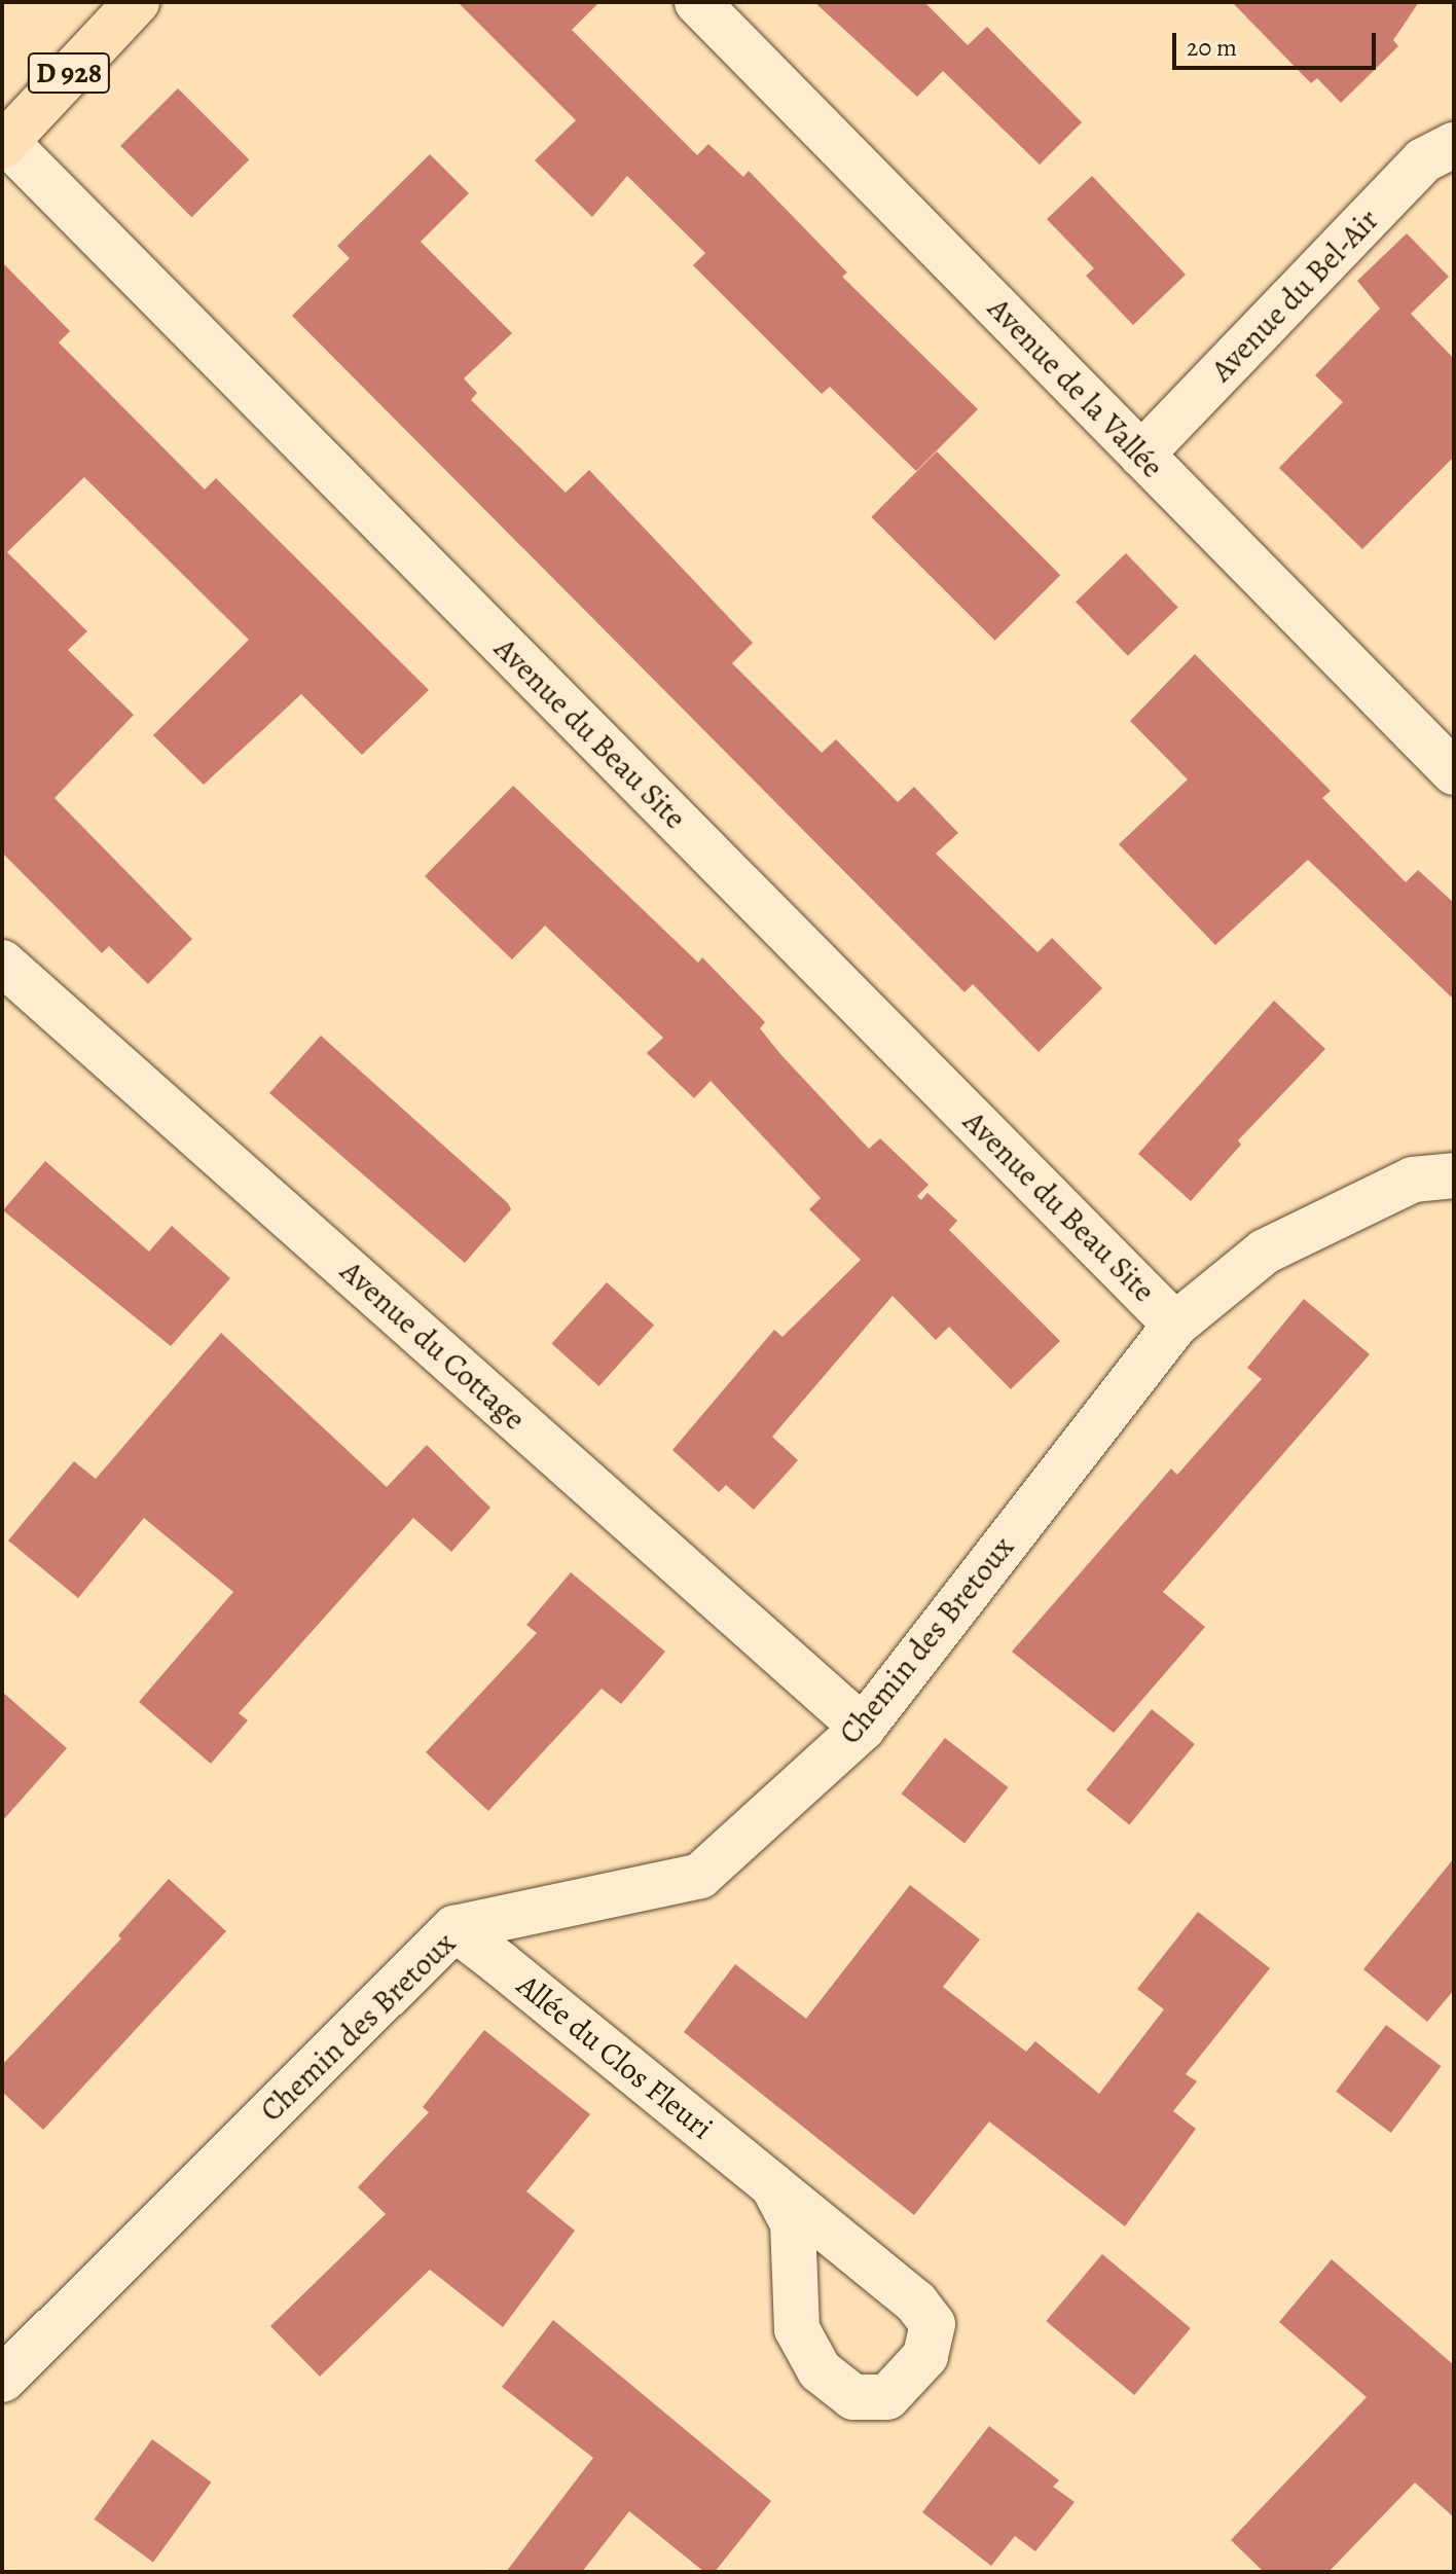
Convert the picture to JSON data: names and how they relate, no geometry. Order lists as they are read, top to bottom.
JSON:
{
  "streets": {
    "main road": ["D 928"],
    "street": [
      "Avenue du Bel-Air",
      "Avenue de la Vallée",
      "Avenue du Beau Site",
      "Avenue du Cottage",
      "Chemin des Bretoux",
      "Allée du Clos Fleuri"
    ]
  },
  "crossings": [
    ["D 928", "Avenue du Beau Site"],
    ["Avenue du Bel-Air", "Avenue de la Vallée"],
    ["Avenue du Beau Site", "Chemin des Bretoux"],
    ["Avenue du Cottage", "Chemin des Bretoux"],
    ["Chemin des Bretoux", "Allée du Clos Fleuri"]
  ],
  "scale_bar": "20 m"
}
